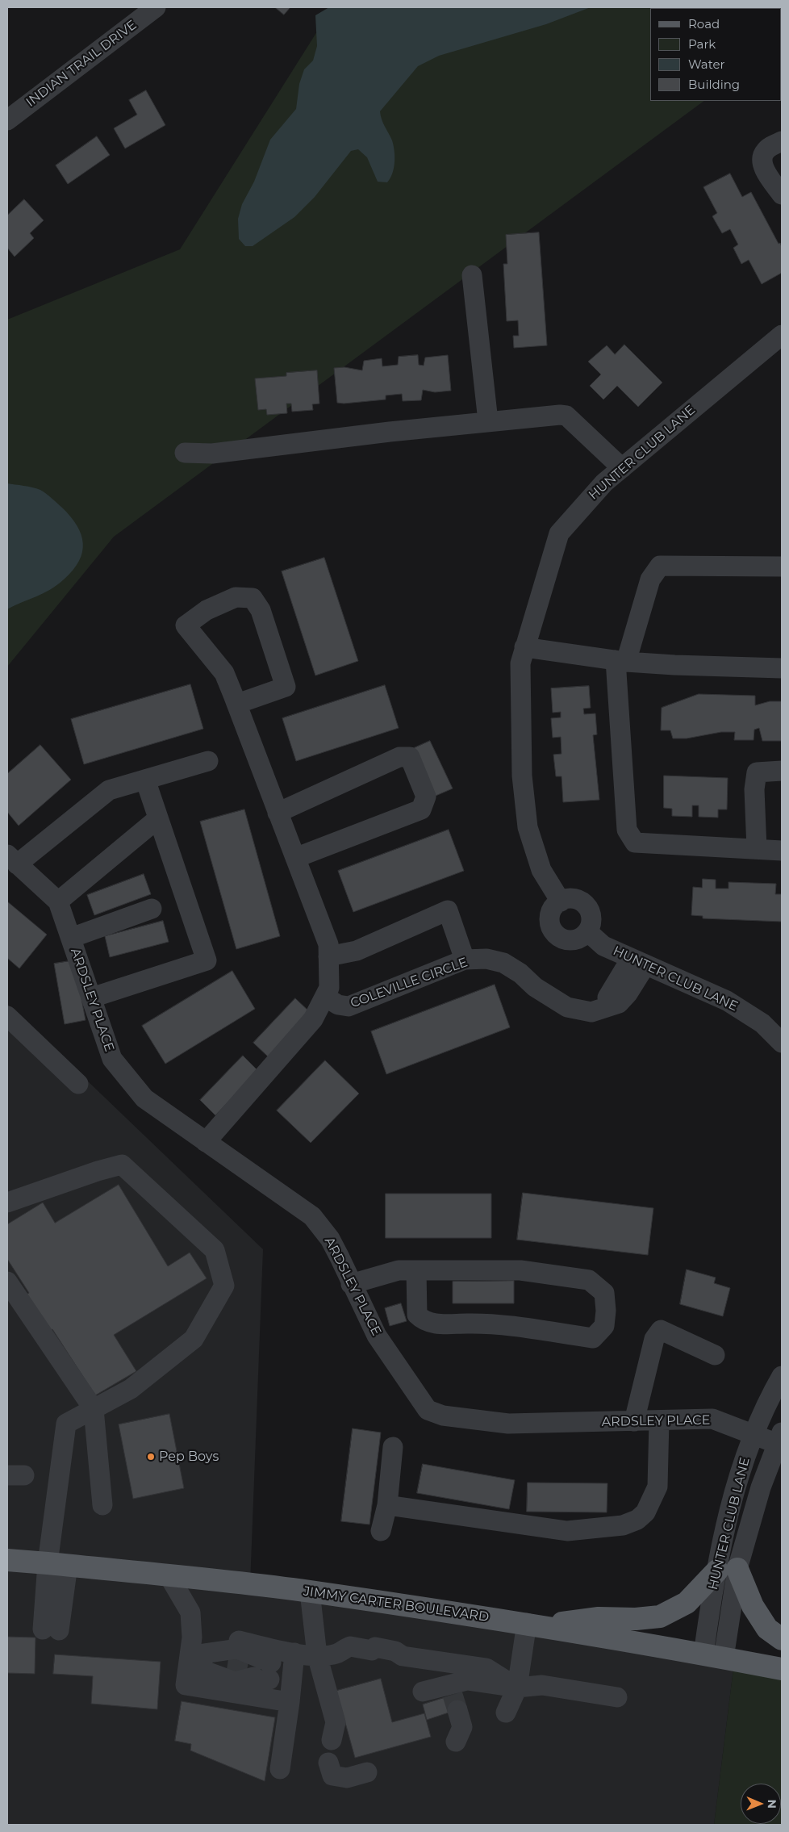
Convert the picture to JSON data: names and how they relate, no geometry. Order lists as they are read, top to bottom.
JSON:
{
  "streets": {
    "main road": ["JIMMY CARTER BOULEVARD"],
    "street": [
      "INDIAN TRAIL DRIVE",
      "HUNTER CLUB LANE",
      "COLEVILLE CIRCLE",
      "ARDSLEY PLACE"
    ]
  },
  "crossings": [
    ["HUNTER CLUB LANE", "COLEVILLE CIRCLE"],
    ["HUNTER CLUB LANE", "ARDSLEY PLACE"],
    ["HUNTER CLUB LANE", "JIMMY CARTER BOULEVARD"]
  ],
  "places": ["Pep Boys"],
  "legend": [
    "Road",
    "Park",
    "Water",
    "Building"
  ],
  "north": "right"
}
